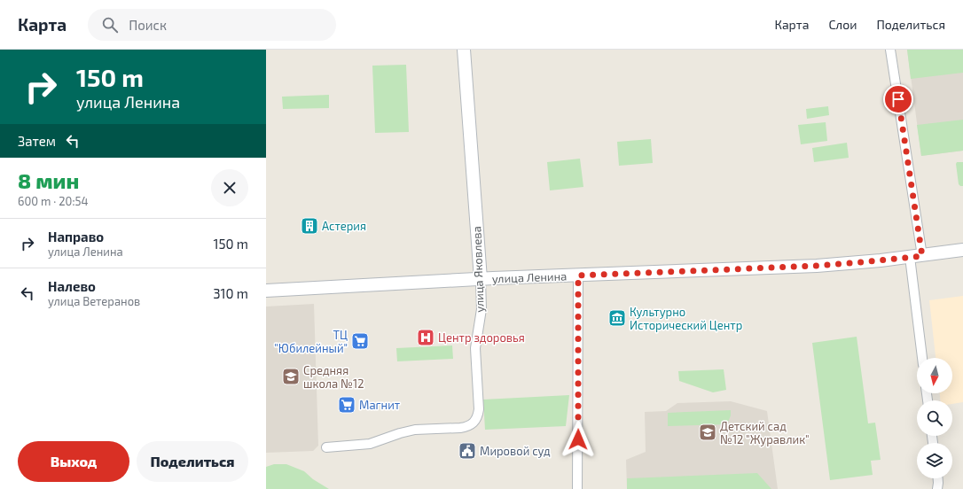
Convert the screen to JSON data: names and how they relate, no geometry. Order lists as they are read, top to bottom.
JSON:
{
  "streets": {
    "main road": ["улица Яковлева", "улица Ленина"]
  },
  "crossings": [
    ["улица Яковлева", "улица Ленина"]
  ],
  "places": {
    "building": ["Астерия"],
    "museum": ["Культурно Исторический Центр"],
    "hospital": ["Центр здоровья"],
    "supermarket": ["ТЦ \"Юбилейный\"", "Магнит"],
    "school or university": ["Средняя школа №12", "Детский сад №12 \"Журавлик\""],
    "public building": ["Мировой суд"]
  },
  "north": "bottom",
  "page": {
    "header": "Карта",
    "search": "Поиск",
    "nav": ["Карта", "Слои", "Поделиться"],
    "turn": ["150 m", "улица Ленина"],
    "then": "Затем",
    "heading": ["8 мин", "600 m · 20:54"],
    "list": [
      {
        "name": "Направо",
        "note": "улица Ленина",
        "value": "150 m"
      },
      {
        "name": "Налево",
        "note": "улица Ветеранов",
        "value": "310 m"
      }
    ],
    "buttons": ["Выход", "Поделиться"]
  }
}
